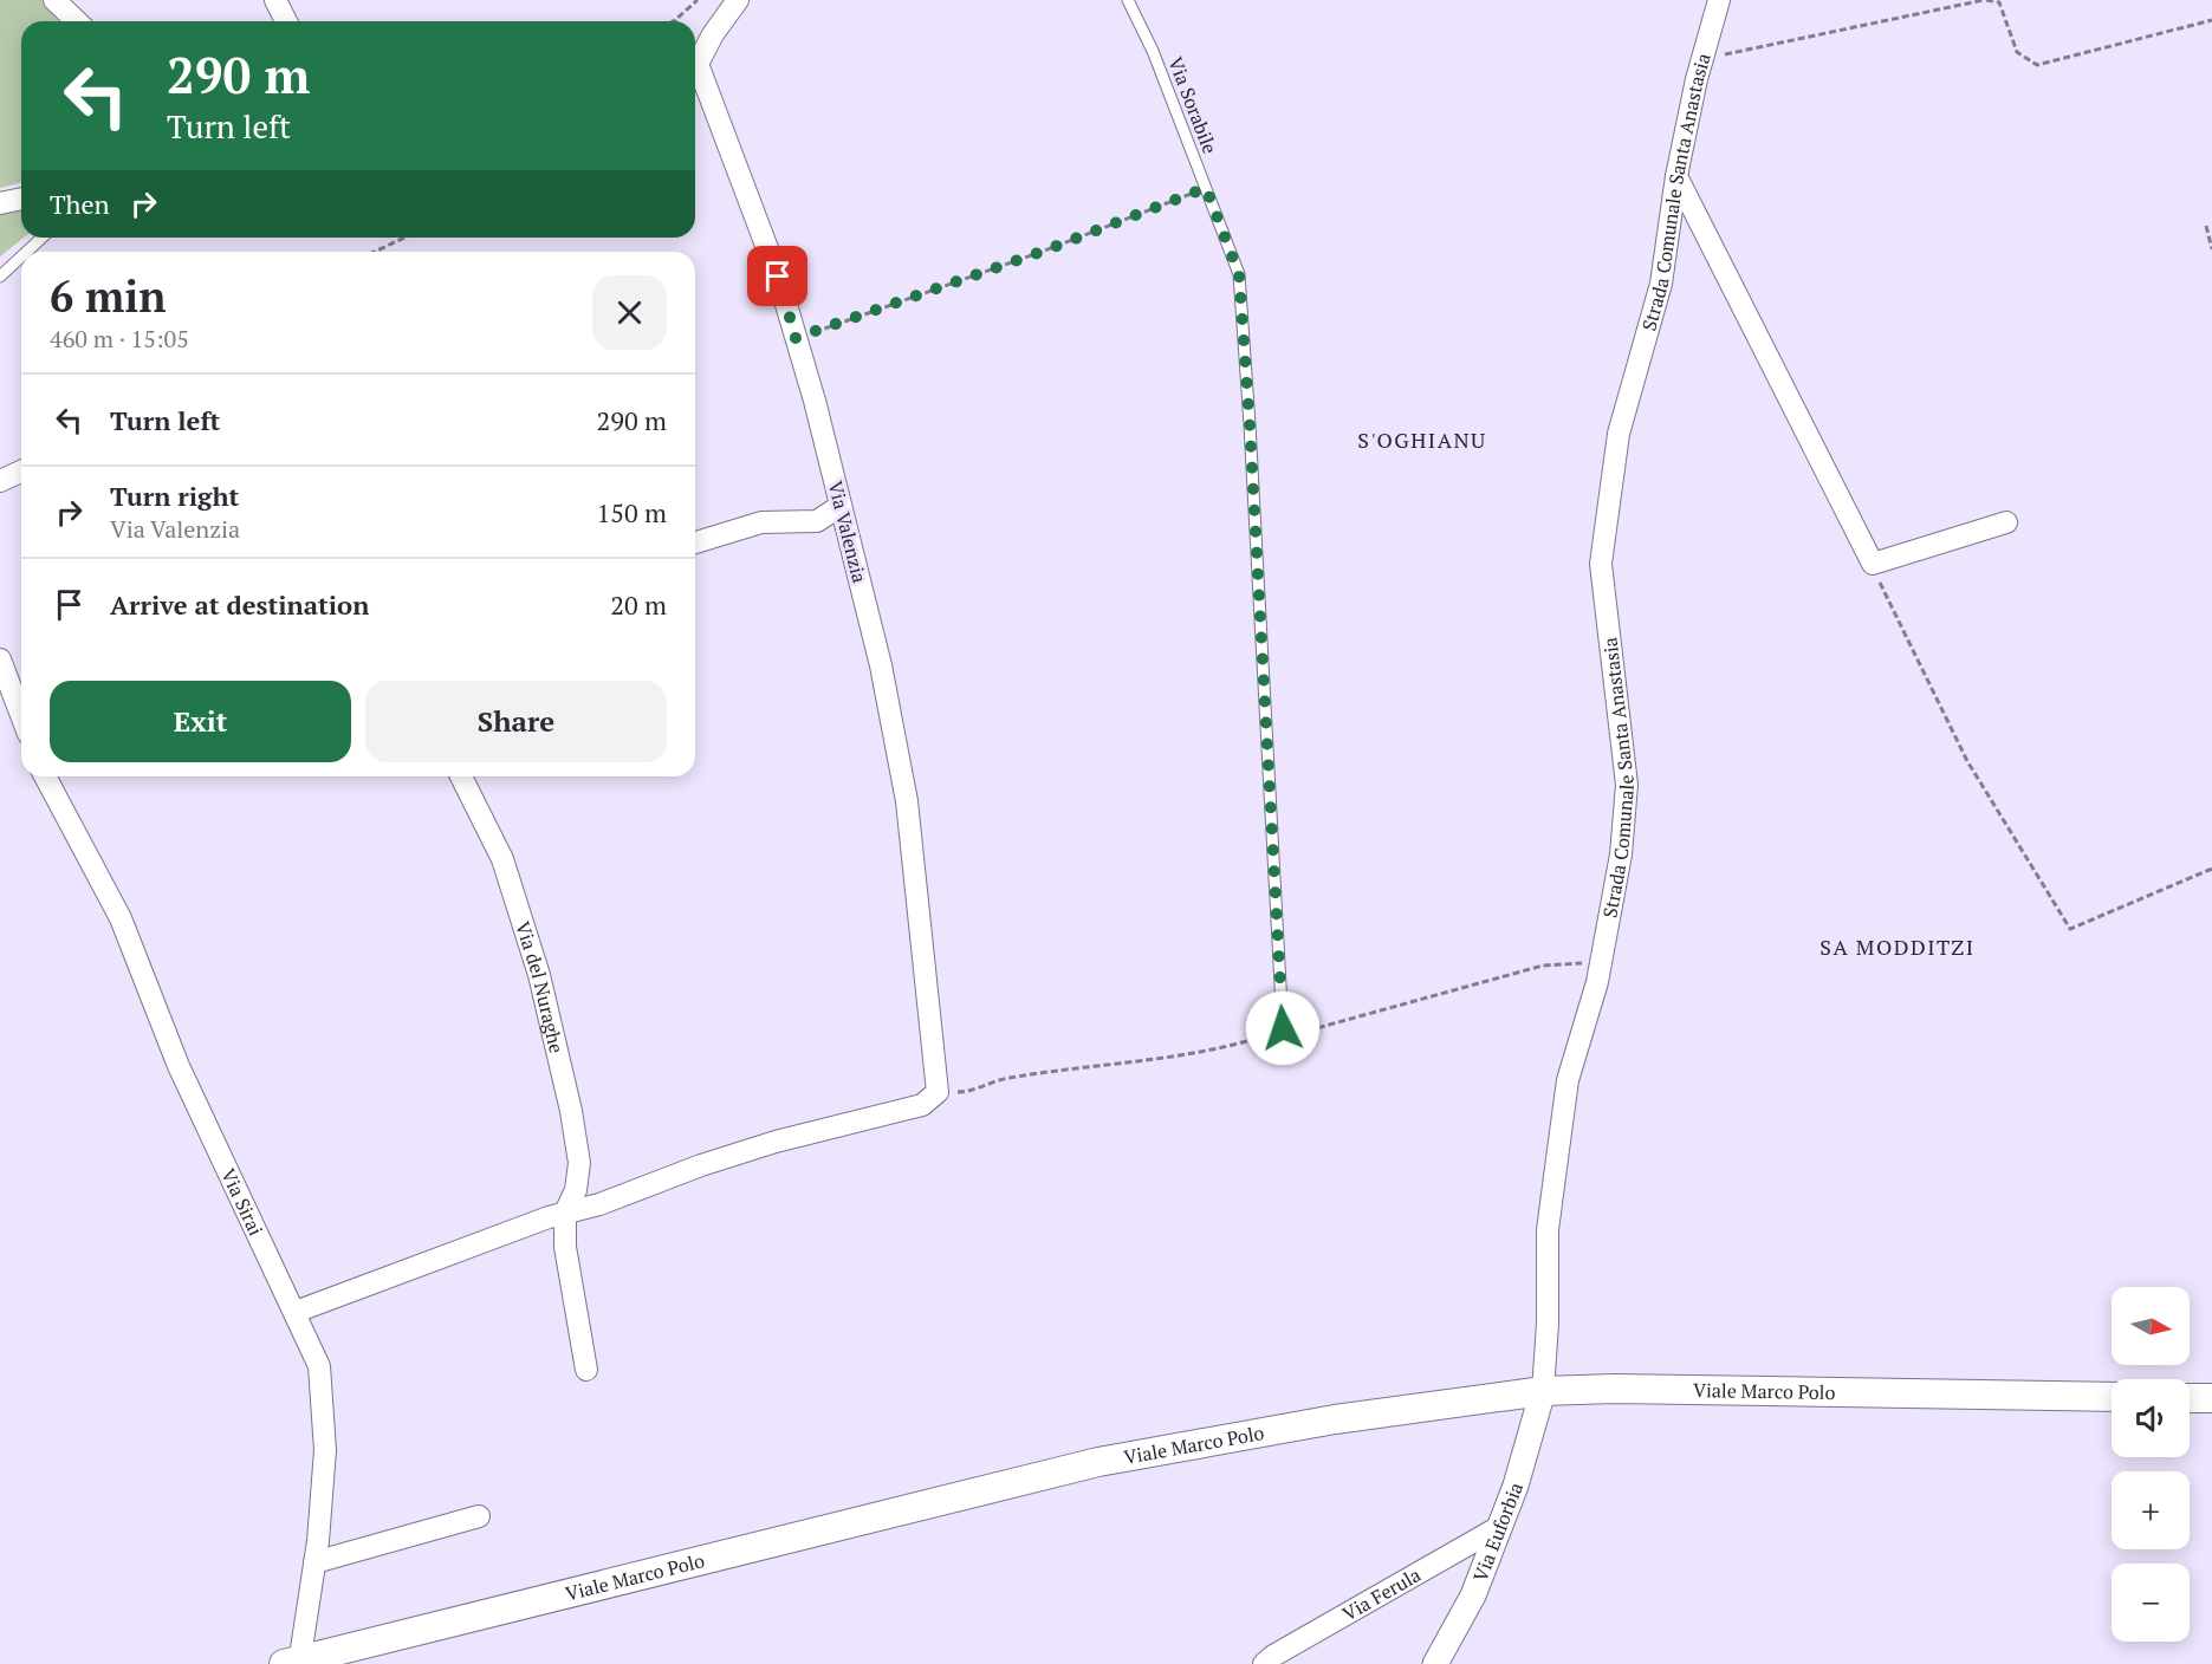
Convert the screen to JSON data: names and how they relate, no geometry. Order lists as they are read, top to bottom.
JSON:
{
  "streets": {
    "main road": ["Viale Marco Polo"],
    "street": [
      "Strada Comunale Santa Anastasia",
      "Via Valenzia",
      "Via del Nuraghe",
      "Via Sirai",
      "Via Euforbia",
      "Via Ferula"
    ],
    "lane": ["Via Sorabile"]
  },
  "crossings": [
    ["Strada Comunale Santa Anastasia", "Viale Marco Polo"],
    ["Strada Comunale Santa Anastasia", "Via Euforbia"],
    ["Via Valenzia", "Via del Nuraghe"],
    ["Via Sirai", "Viale Marco Polo"],
    ["Viale Marco Polo", "Via Euforbia"],
    ["Via Euforbia", "Via Ferula"]
  ],
  "districts": ["S'OGHIANU", "SA MODDITZI"],
  "north": "right",
  "page": {
    "turn": ["290 m", "Turn left"],
    "then": "Then",
    "heading": ["6 min", "460 m · 15:05"],
    "list": [
      {
        "name": "Turn left",
        "value": "290 m"
      },
      {
        "name": "Turn right",
        "note": "Via Valenzia",
        "value": "150 m"
      },
      {
        "name": "Arrive at destination",
        "value": "20 m"
      }
    ],
    "buttons": ["Exit", "Share"],
    "map_buttons": ["+", "−"]
  }
}
